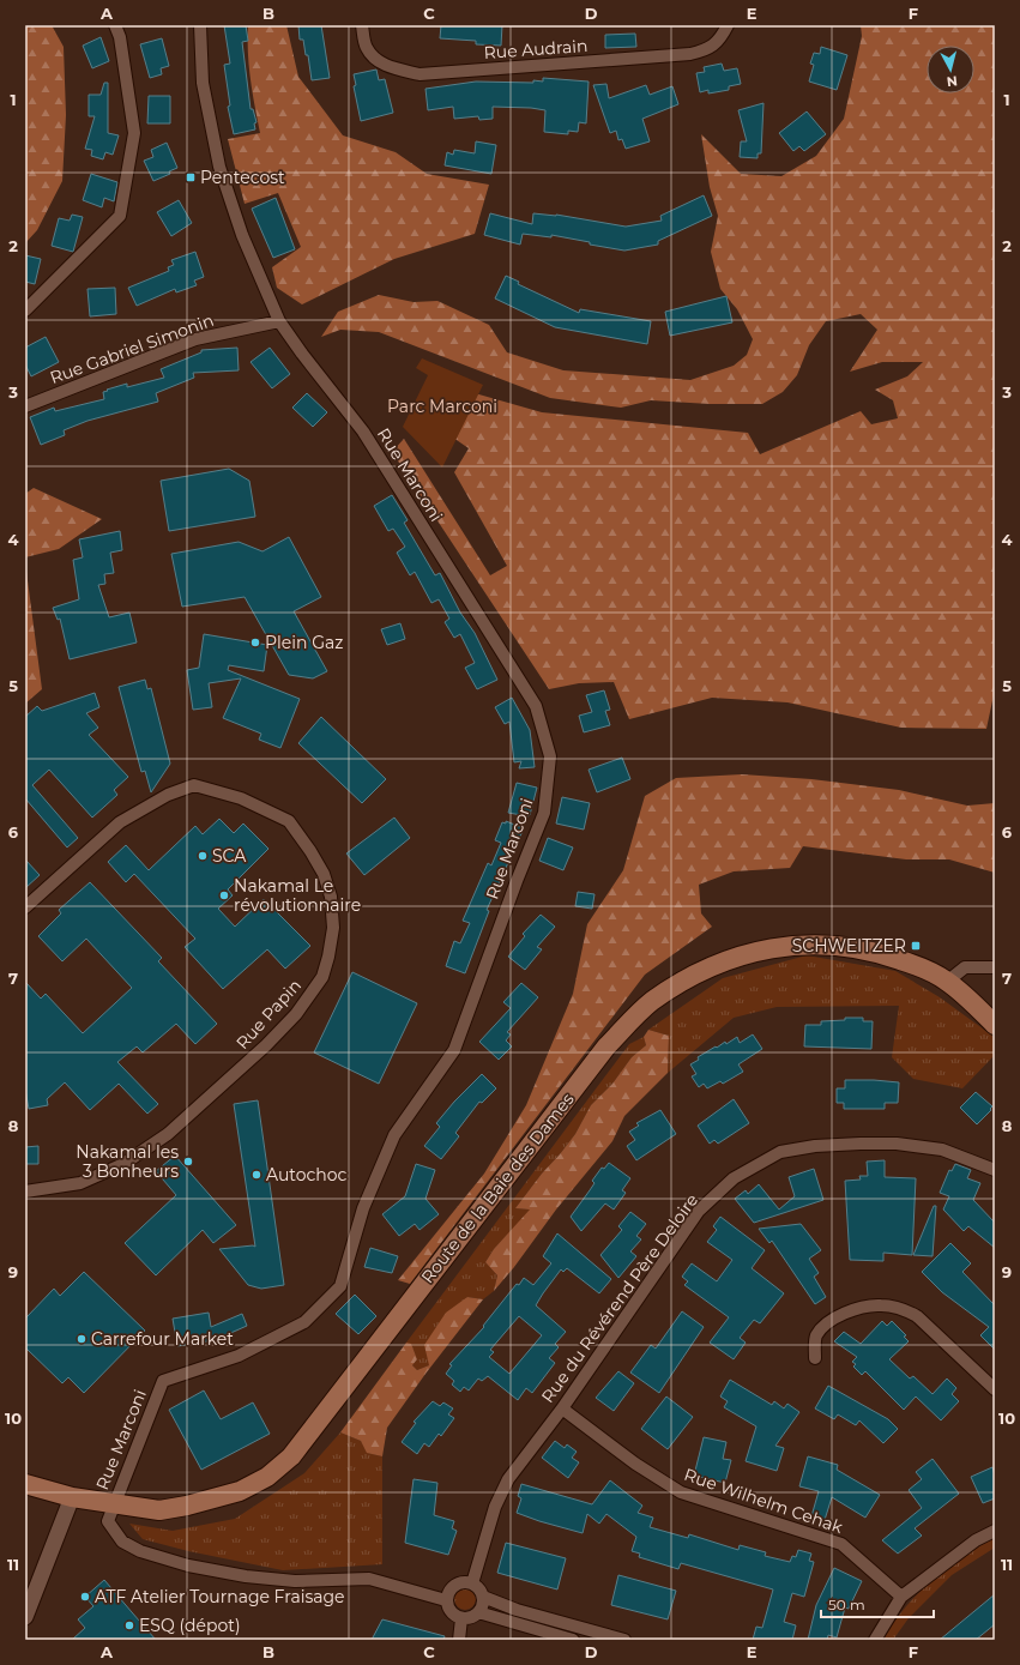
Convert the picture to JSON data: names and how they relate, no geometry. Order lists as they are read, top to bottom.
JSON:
{
  "streets": {
    "main road": ["Route de la Baie des Dames"],
    "street": [
      "Rue Audrain",
      "Rue Gabriel Simonin",
      "Rue Marconi",
      "Rue Papin",
      "Rue du Révérend Père Deloire",
      "Rue Wilhelm Cehak"
    ]
  },
  "crossings": [
    ["Rue Gabriel Simonin", "Rue Marconi"],
    ["Rue Marconi", "Route de la Baie des Dames"],
    ["Rue Marconi", "Rue du Révérend Père Deloire"],
    ["Rue du Révérend Père Deloire", "Rue Wilhelm Cehak"]
  ],
  "parks": ["Parc Marconi"],
  "places": {
    "transit": ["Pentecost", "SCHWEITZER"],
    "other": [
      "Plein Gaz",
      "SCA",
      "Nakamal Le révolutionnaire",
      "Nakamal les 3 Bonheurs",
      "Autochoc",
      "Carrefour Market",
      "ATF Atelier Tournage Fraisage",
      "ESQ (dépot)"
    ]
  },
  "scale_bar": "50 m",
  "north": "bottom",
  "grid": {
    "columns": [
      "A",
      "B",
      "C",
      "D",
      "E",
      "F"
    ],
    "rows": [
      "1",
      "2",
      "3",
      "4",
      "5",
      "6",
      "7",
      "8",
      "9",
      "10",
      "11"
    ]
  }
}
